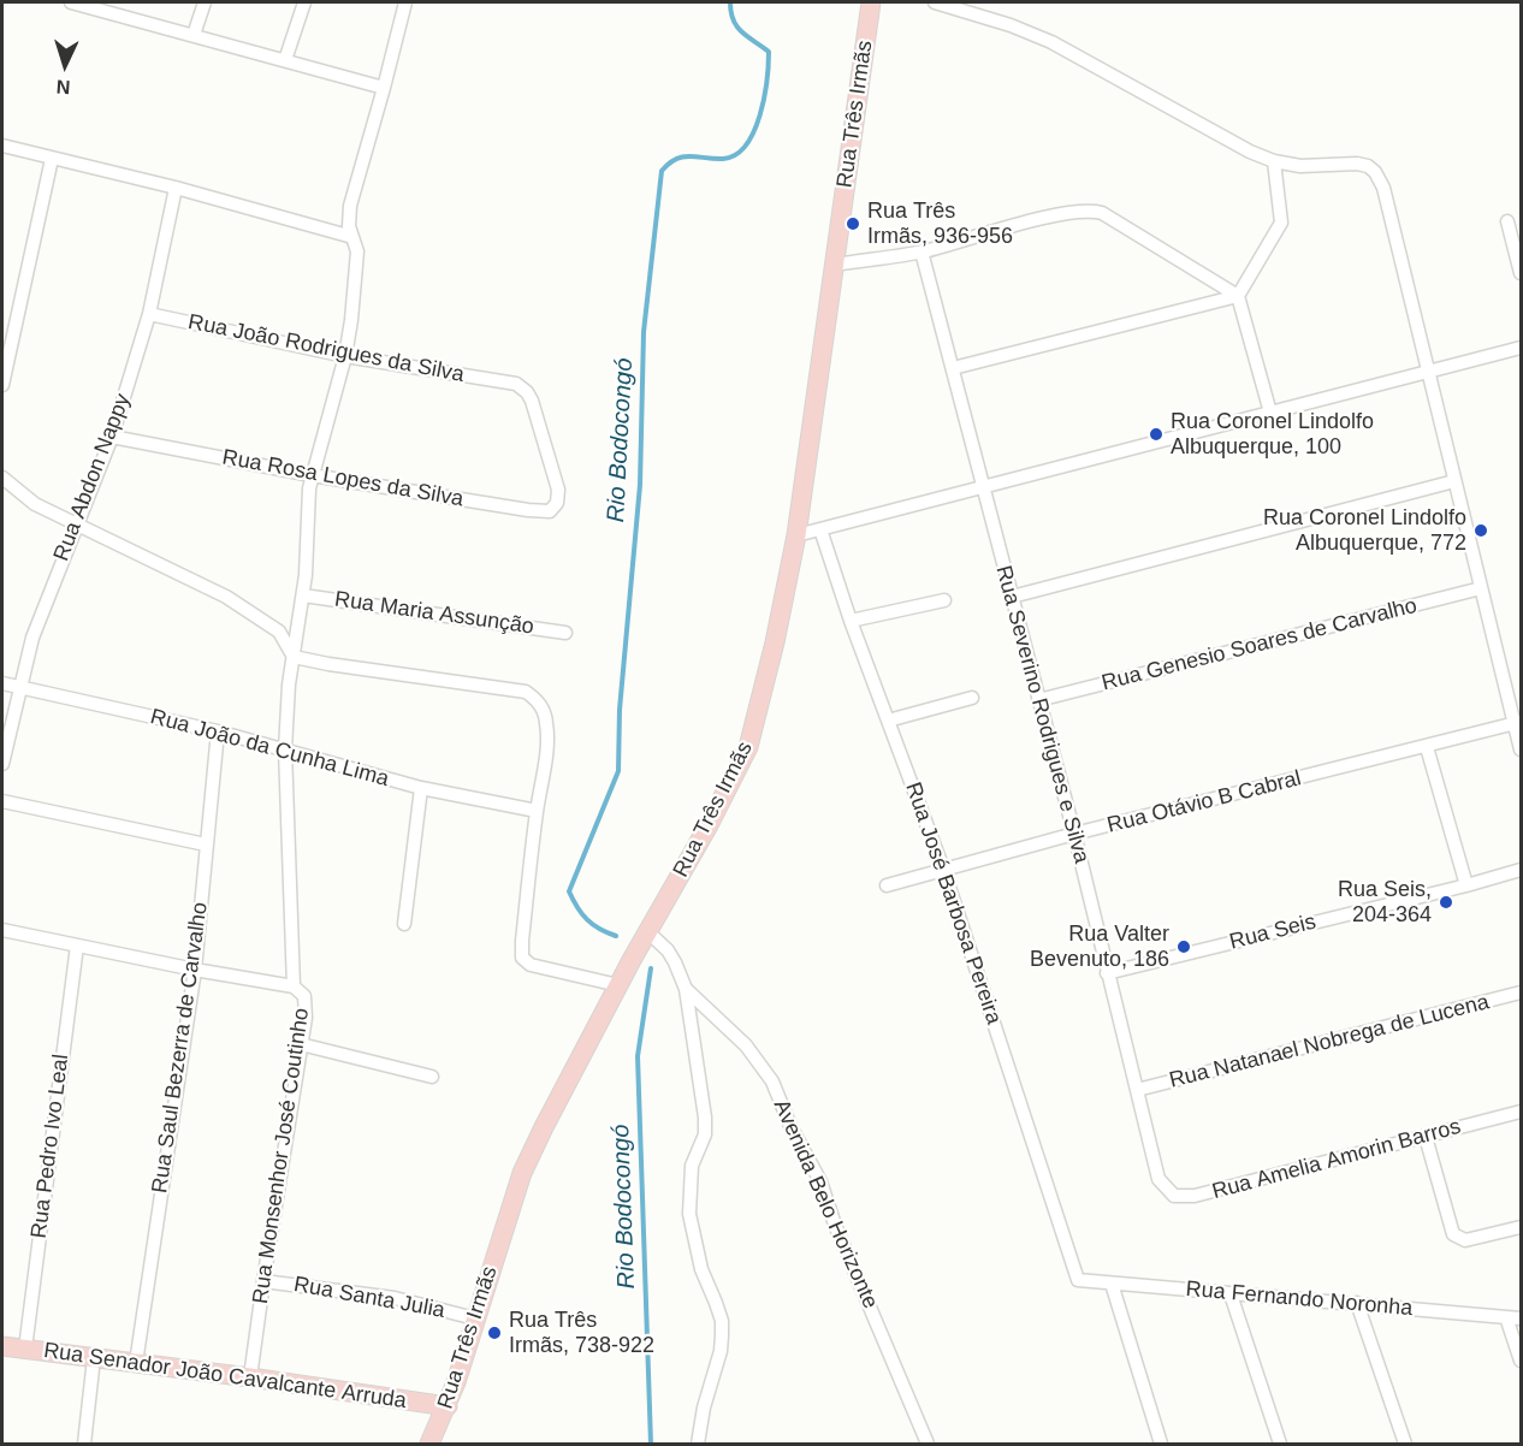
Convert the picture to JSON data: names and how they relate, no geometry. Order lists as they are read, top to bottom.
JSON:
{
  "streets": {
    "street": [
      "Rua Três Irmãs",
      "Rua João Rodrigues da Silva",
      "Rua Abdon Nappy",
      "Rua Rosa Lopes da Silva",
      "Rua Maria Assunção",
      "Rua Genesio Soares de Carvalho",
      "Rua Severino Rodrigues e Silva",
      "Rua João da Cunha Lima",
      "Rua Otávio B Cabral",
      "Rua José Barbosa Pereira",
      "Rua Seis",
      "Rua Natanael Nobrega de Lucena",
      "Rua Saul Bezerra de Carvalho",
      "Rua Pedro Ivo Leal",
      "Rua Monsenhor José Coutinho",
      "Rua Amelia Amorin Barros",
      "Avenida Belo Horizonte",
      "Rua Santa Julia",
      "Rua Fernando Noronha",
      "Rua Senador João Cavalcante Arruda"
    ]
  },
  "crossings": [
    ["Rua Três Irmãs", "Rua Santa Julia"],
    ["Rua Três Irmãs", "Rua Senador João Cavalcante Arruda"],
    ["Rua João Rodrigues da Silva", "Rua Abdon Nappy"],
    ["Rua João Rodrigues da Silva", "Rua Rosa Lopes da Silva"],
    ["Rua João Rodrigues da Silva", "Rua Monsenhor José Coutinho"],
    ["Rua Abdon Nappy", "Rua Rosa Lopes da Silva"],
    ["Rua Abdon Nappy", "Rua João da Cunha Lima"],
    ["Rua Rosa Lopes da Silva", "Rua Monsenhor José Coutinho"],
    ["Rua Maria Assunção", "Rua Monsenhor José Coutinho"],
    ["Rua Genesio Soares de Carvalho", "Rua Severino Rodrigues e Silva"],
    ["Rua Severino Rodrigues e Silva", "Rua Otávio B Cabral"],
    ["Rua Severino Rodrigues e Silva", "Rua Seis"],
    ["Rua Severino Rodrigues e Silva", "Rua Natanael Nobrega de Lucena"],
    ["Rua Severino Rodrigues e Silva", "Rua Amelia Amorin Barros"],
    ["Rua João da Cunha Lima", "Rua Saul Bezerra de Carvalho"],
    ["Rua João da Cunha Lima", "Rua Monsenhor José Coutinho"],
    ["Rua Otávio B Cabral", "Rua José Barbosa Pereira"],
    ["Rua José Barbosa Pereira", "Rua Fernando Noronha"],
    ["Rua Saul Bezerra de Carvalho", "Rua Senador João Cavalcante Arruda"],
    ["Rua Pedro Ivo Leal", "Rua Senador João Cavalcante Arruda"],
    ["Rua Monsenhor José Coutinho", "Rua Santa Julia"],
    ["Rua Monsenhor José Coutinho", "Rua Senador João Cavalcante Arruda"]
  ],
  "water": ["Rio Bodocongó"],
  "places": [
    "Rua Três Irmãs, 936-956",
    "Rua Coronel Lindolfo Albuquerque, 100",
    "Rua Coronel Lindolfo Albuquerque, 772",
    "Rua Seis, 204-364",
    "Rua Valter Bevenuto, 186",
    "Rua Três Irmãs, 738-922"
  ],
  "north": "bottom"
}
